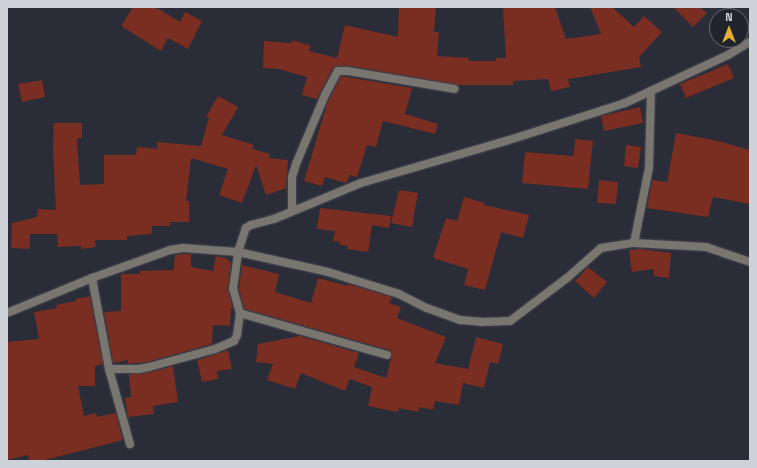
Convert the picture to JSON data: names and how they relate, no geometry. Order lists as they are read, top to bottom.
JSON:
{
  "north": "top"
}
